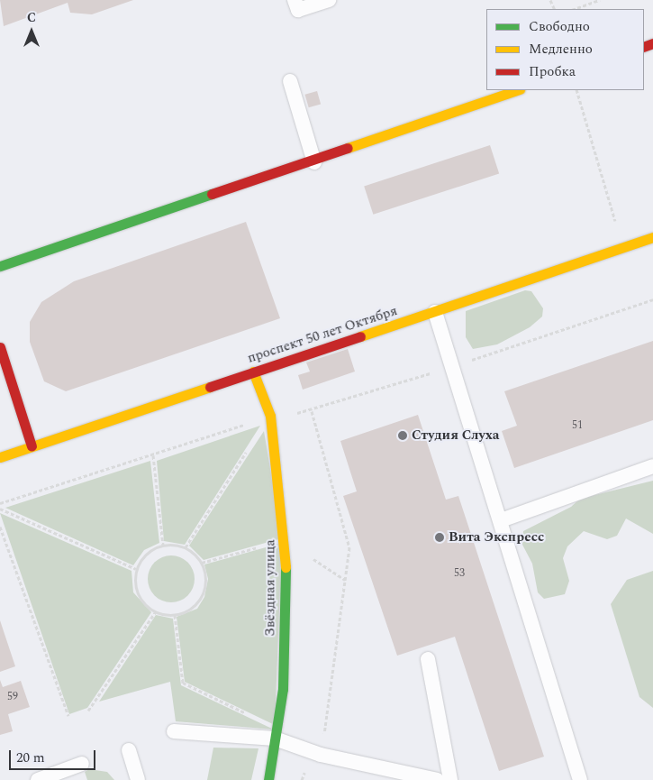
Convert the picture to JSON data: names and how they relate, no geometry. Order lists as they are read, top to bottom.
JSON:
{
  "streets": {
    "street": ["проспект 50 лет Октября", "Звёздная улица"]
  },
  "crossings": [
    ["проспект 50 лет Октября", "Звёздная улица"]
  ],
  "places": ["Студия Слуха", "Вита Экспресс"],
  "house_numbers": ["51", "53", "59"],
  "legend": ["Свободно", "Медленно", "Пробка"],
  "scale_bar": "20 m",
  "north": "top"
}
